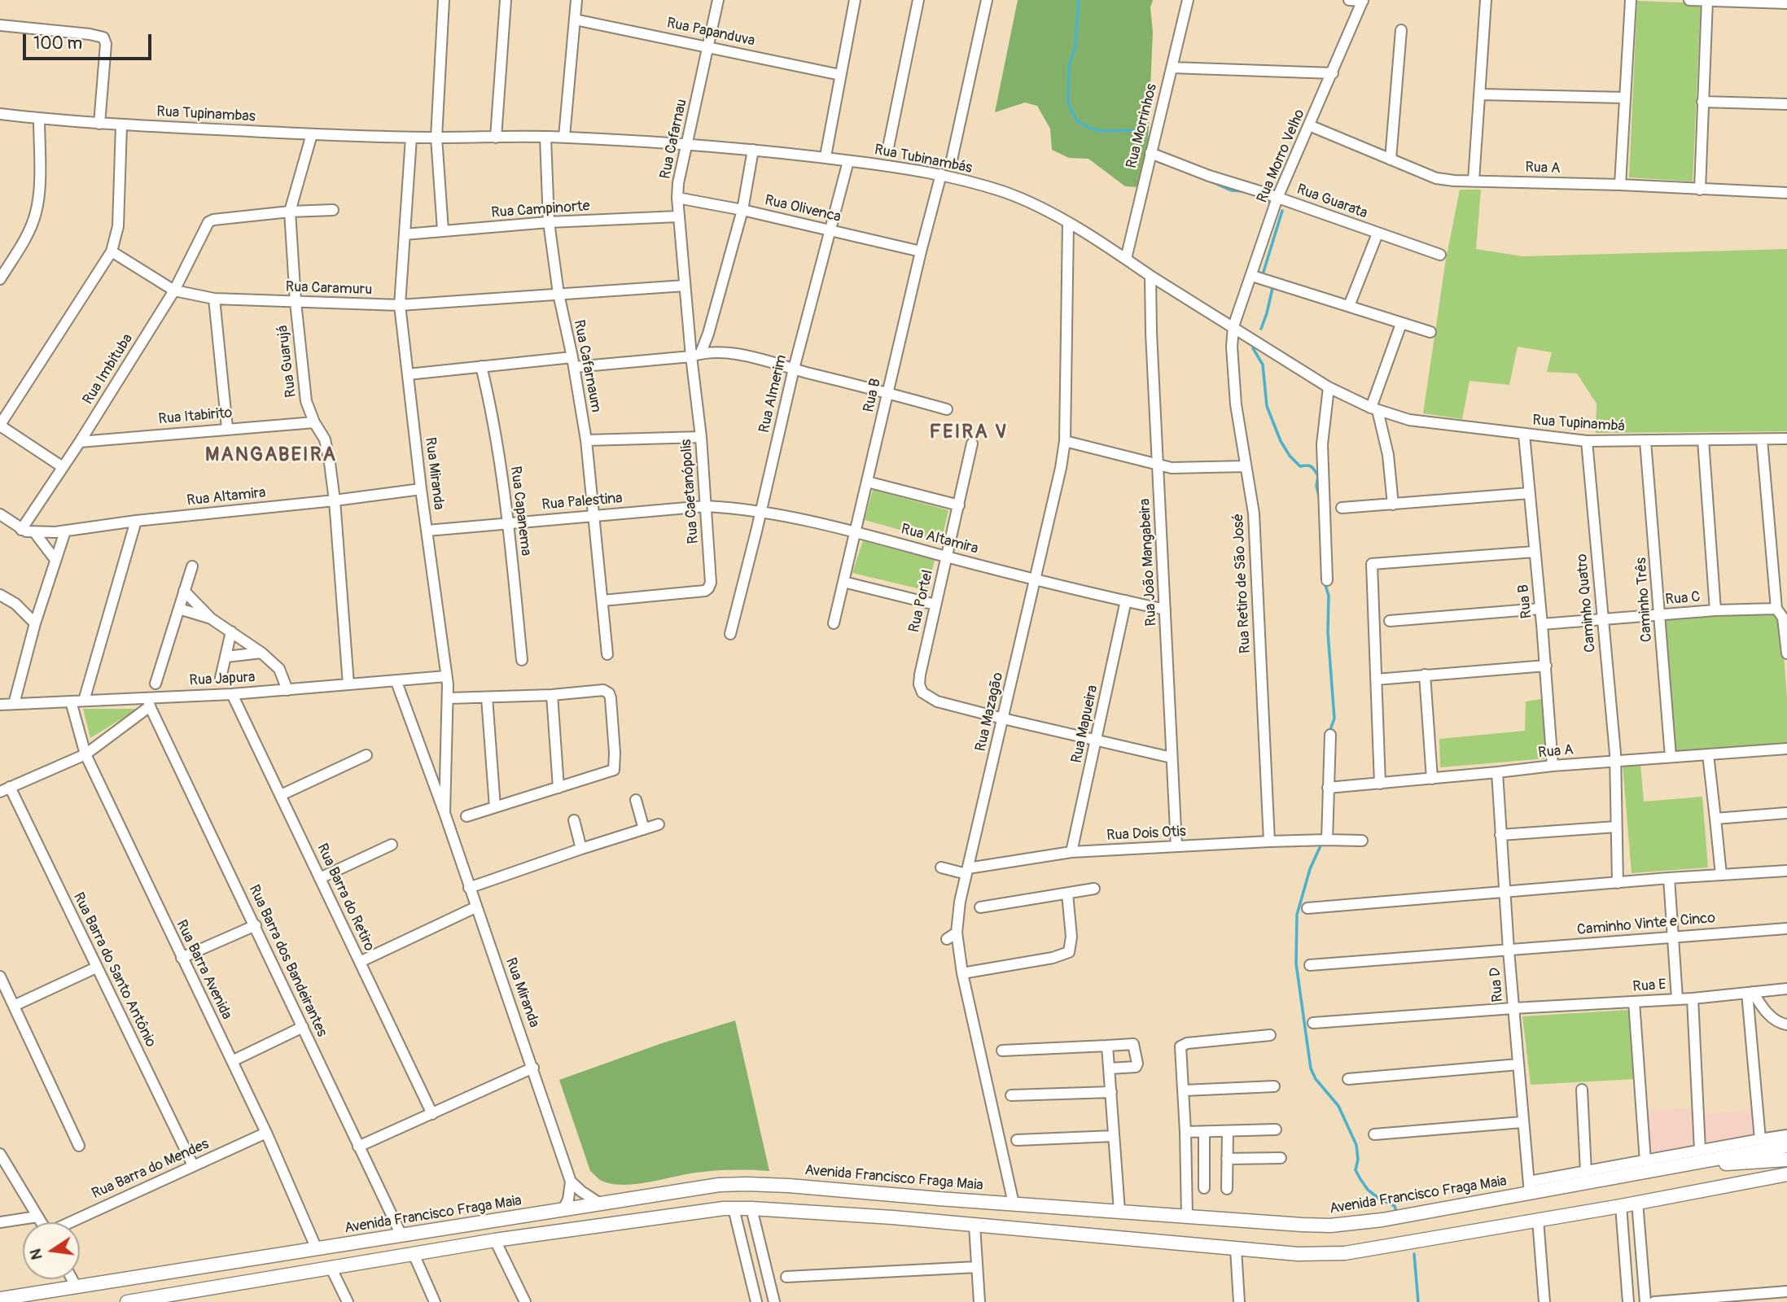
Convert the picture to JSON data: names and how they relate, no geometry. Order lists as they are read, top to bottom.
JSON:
{
  "streets": {
    "main road": ["Avenida Francisco Fraga Maia"],
    "street": [
      "Rua Papanduva",
      "Rua Tupinambas",
      "Rua Morrinhos",
      "Rua Cafarnau",
      "Rua Morro Velho",
      "Rua Tubinambás",
      "Rua A",
      "Rua Guarata",
      "Rua Olivenca",
      "Rua Campinorte",
      "Rua Caramuru",
      "Rua Guarujá",
      "Rua Cafarnaum",
      "Rua Imbituba",
      "Rua Almerim",
      "Rua B",
      "Rua Itabirito",
      "Rua Tupinambá",
      "Rua Miranda",
      "Rua Caetanópolis",
      "Rua Altamira",
      "Rua Palestina",
      "Rua Capanema",
      "Rua João Mangabeira",
      "Rua Retiro de São José",
      "Rua C",
      "Caminho Três",
      "Rua Portel",
      "Caminho Quatro",
      "Rua Japura",
      "Rua Mazagão",
      "Rua Mapueira",
      "Rua Dois Otis",
      "Rua Barra do Retiro",
      "Caminho Vinte e Cinco",
      "Rua Barra dos Bandeirantes",
      "Rua Barra do Santo Antônio",
      "Rua Barra Avenida",
      "Rua D",
      "Rua E",
      "Rua Barra do Mendes"
    ]
  },
  "crossings": [
    ["Rua Papanduva", "Rua Cafarnau"],
    ["Rua Tupinambas", "Rua Tubinambás"],
    ["Rua Tupinambas", "Rua Guarujá"],
    ["Rua Tupinambas", "Rua Miranda"],
    ["Rua Morrinhos", "Rua Tubinambás"],
    ["Rua Morrinhos", "Rua Guarata"],
    ["Rua Cafarnau", "Rua Tubinambás"],
    ["Rua Cafarnau", "Rua Olivenca"],
    ["Rua Cafarnau", "Rua Campinorte"],
    ["Rua Cafarnau", "Rua Caramuru"],
    ["Rua Cafarnau", "Rua Caetanópolis"],
    ["Rua Morro Velho", "Rua Tubinambás"],
    ["Rua Morro Velho", "Rua A"],
    ["Rua Morro Velho", "Rua Guarata"],
    ["Rua Morro Velho", "Rua Retiro de São José"],
    ["Rua Tubinambás", "Rua Cafarnaum"],
    ["Rua Tubinambás", "Rua Almerim"],
    ["Rua Tubinambás", "Rua B"],
    ["Rua Tubinambás", "Rua Tupinambá"],
    ["Rua Tubinambás", "Rua Miranda"],
    ["Rua Tubinambás", "Rua João Mangabeira"],
    ["Rua Tubinambás", "Rua Retiro de São José"],
    ["Rua Tubinambás", "Rua Mazagão"],
    ["Rua A", "Rua B"],
    ["Rua A", "Caminho Três"],
    ["Rua A", "Caminho Quatro"],
    ["Rua A", "Rua D"],
    ["Rua Olivenca", "Rua Almerim"],
    ["Rua Olivenca", "Rua B"],
    ["Rua Campinorte", "Rua Cafarnaum"],
    ["Rua Campinorte", "Rua Miranda"],
    ["Rua Caramuru", "Rua Guarujá"],
    ["Rua Caramuru", "Rua Cafarnaum"],
    ["Rua Caramuru", "Rua Imbituba"],
    ["Rua Caramuru", "Rua Miranda"],
    ["Rua Caramuru", "Rua Caetanópolis"],
    ["Rua Guarujá", "Rua Imbituba"],
    ["Rua Guarujá", "Rua Itabirito"],
    ["Rua Guarujá", "Rua Altamira"],
    ["Rua Guarujá", "Rua Japura"],
    ["Rua Cafarnaum", "Rua Caetanópolis"],
    ["Rua Cafarnaum", "Rua Palestina"],
    ["Rua Imbituba", "Rua Itabirito"],
    ["Rua Imbituba", "Rua Altamira"],
    ["Rua Almerim", "Rua Altamira"],
    ["Rua B", "Rua Tupinambá"],
    ["Rua B", "Rua Altamira"],
    ["Rua B", "Rua C"],
    ["Rua Tupinambá", "Caminho Três"],
    ["Rua Tupinambá", "Caminho Quatro"],
    ["Rua Miranda", "Rua Altamira"],
    ["Rua Miranda", "Rua Palestina"],
    ["Rua Miranda", "Rua Japura"],
    ["Rua Caetanópolis", "Rua Altamira"],
    ["Rua Caetanópolis", "Rua Palestina"],
    ["Rua Altamira", "Rua Palestina"],
    ["Rua Altamira", "Rua João Mangabeira"],
    ["Rua Altamira", "Rua Portel"],
    ["Rua Altamira", "Rua Mazagão"],
    ["Rua Altamira", "Rua Mapueira"],
    ["Rua Palestina", "Rua Capanema"],
    ["Rua João Mangabeira", "Rua Dois Otis"],
    ["Rua Retiro de São José", "Rua Dois Otis"],
    ["Rua C", "Caminho Três"],
    ["Rua C", "Caminho Quatro"],
    ["Rua Portel", "Rua Mazagão"],
    ["Rua Japura", "Rua Barra do Retiro"],
    ["Rua Japura", "Rua Barra dos Bandeirantes"],
    ["Rua Japura", "Rua Barra Avenida"],
    ["Rua Mazagão", "Rua Dois Otis"],
    ["Rua Mazagão", "Avenida Francisco Fraga Maia"],
    ["Rua Mapueira", "Rua Dois Otis"],
    ["Caminho Vinte e Cinco", "Rua D"],
    ["Rua Barra dos Bandeirantes", "Avenida Francisco Fraga Maia"],
    ["Rua Barra do Santo Antônio", "Rua Barra do Mendes"],
    ["Rua Barra Avenida", "Rua Barra do Mendes"],
    ["Rua Barra Avenida", "Avenida Francisco Fraga Maia"],
    ["Rua D", "Rua E"],
    ["Rua D", "Avenida Francisco Fraga Maia"]
  ],
  "districts": ["FEIRA V", "MANGABEIRA"],
  "scale_bar": "100 m",
  "north": "left"
}
